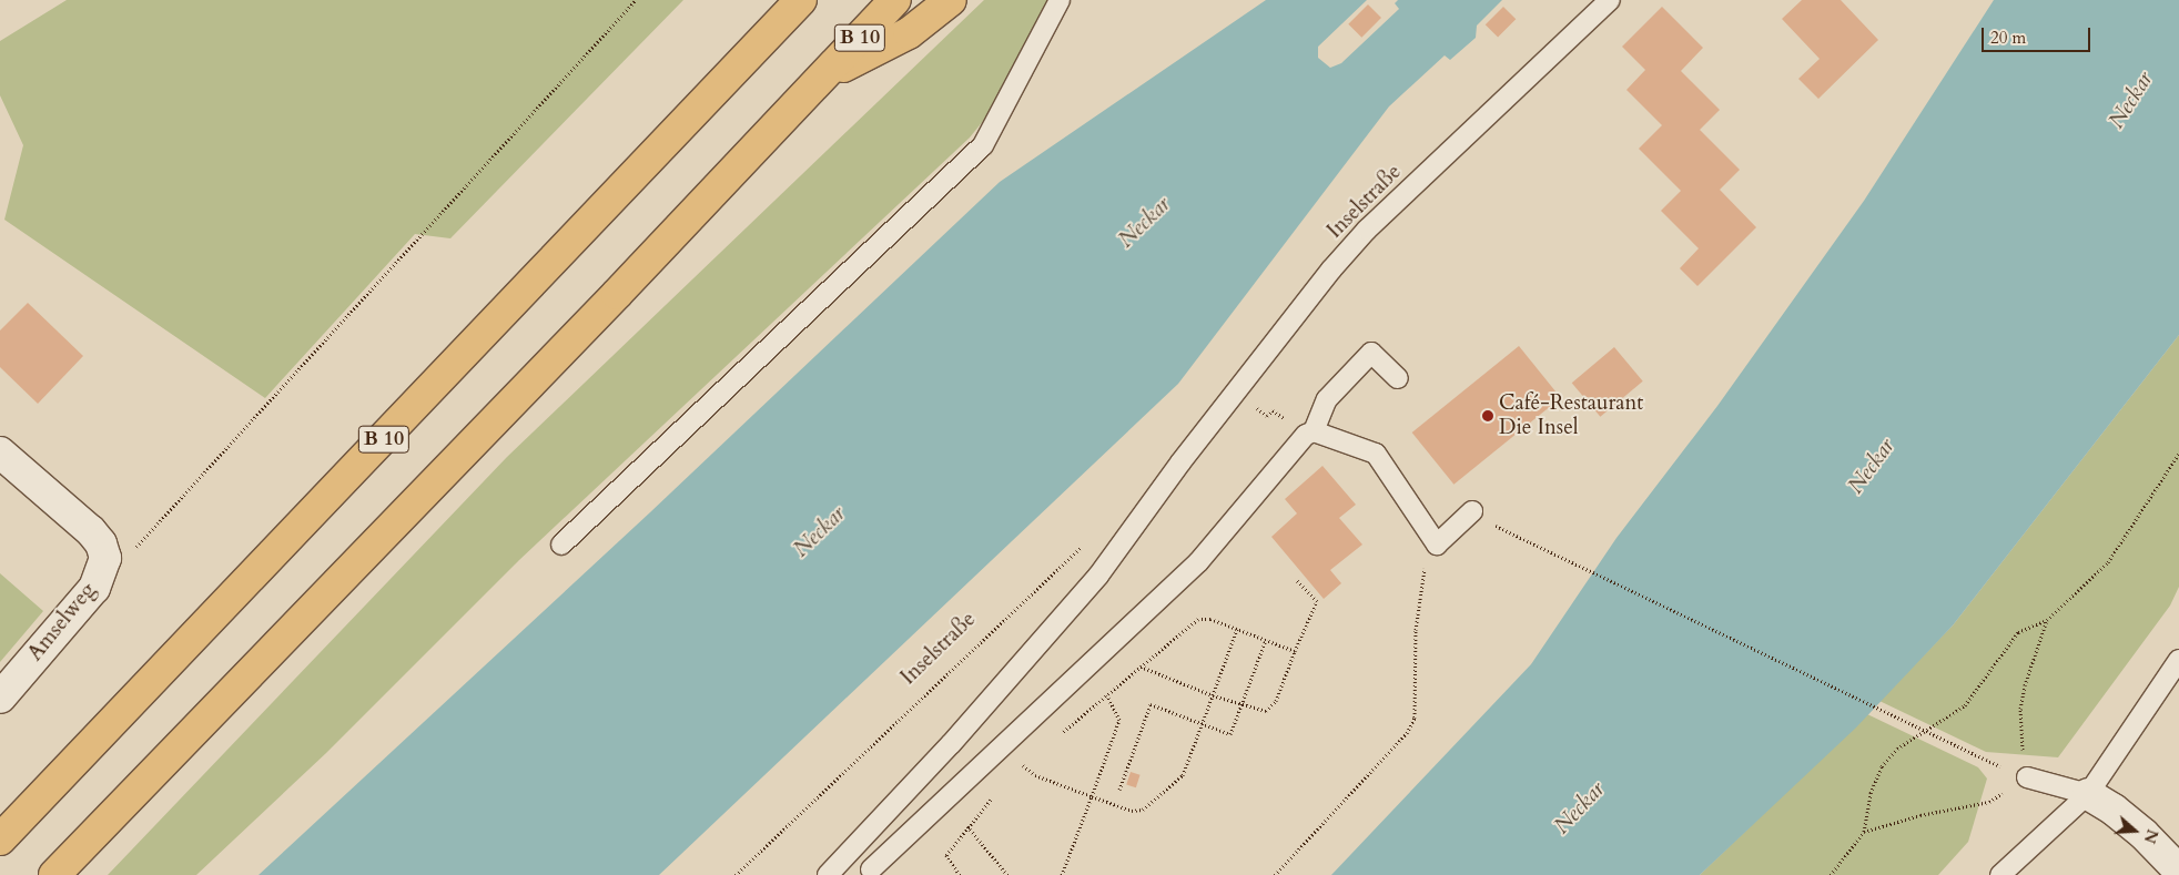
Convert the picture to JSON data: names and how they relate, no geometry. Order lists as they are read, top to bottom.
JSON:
{
  "streets": {
    "highway": ["B 10"],
    "street": ["Amselweg"],
    "lane": ["Inselstraße"]
  },
  "water": ["Neckar"],
  "places": ["Café-Restaurant Die Insel"],
  "scale_bar": "20 m",
  "north": "right"
}
